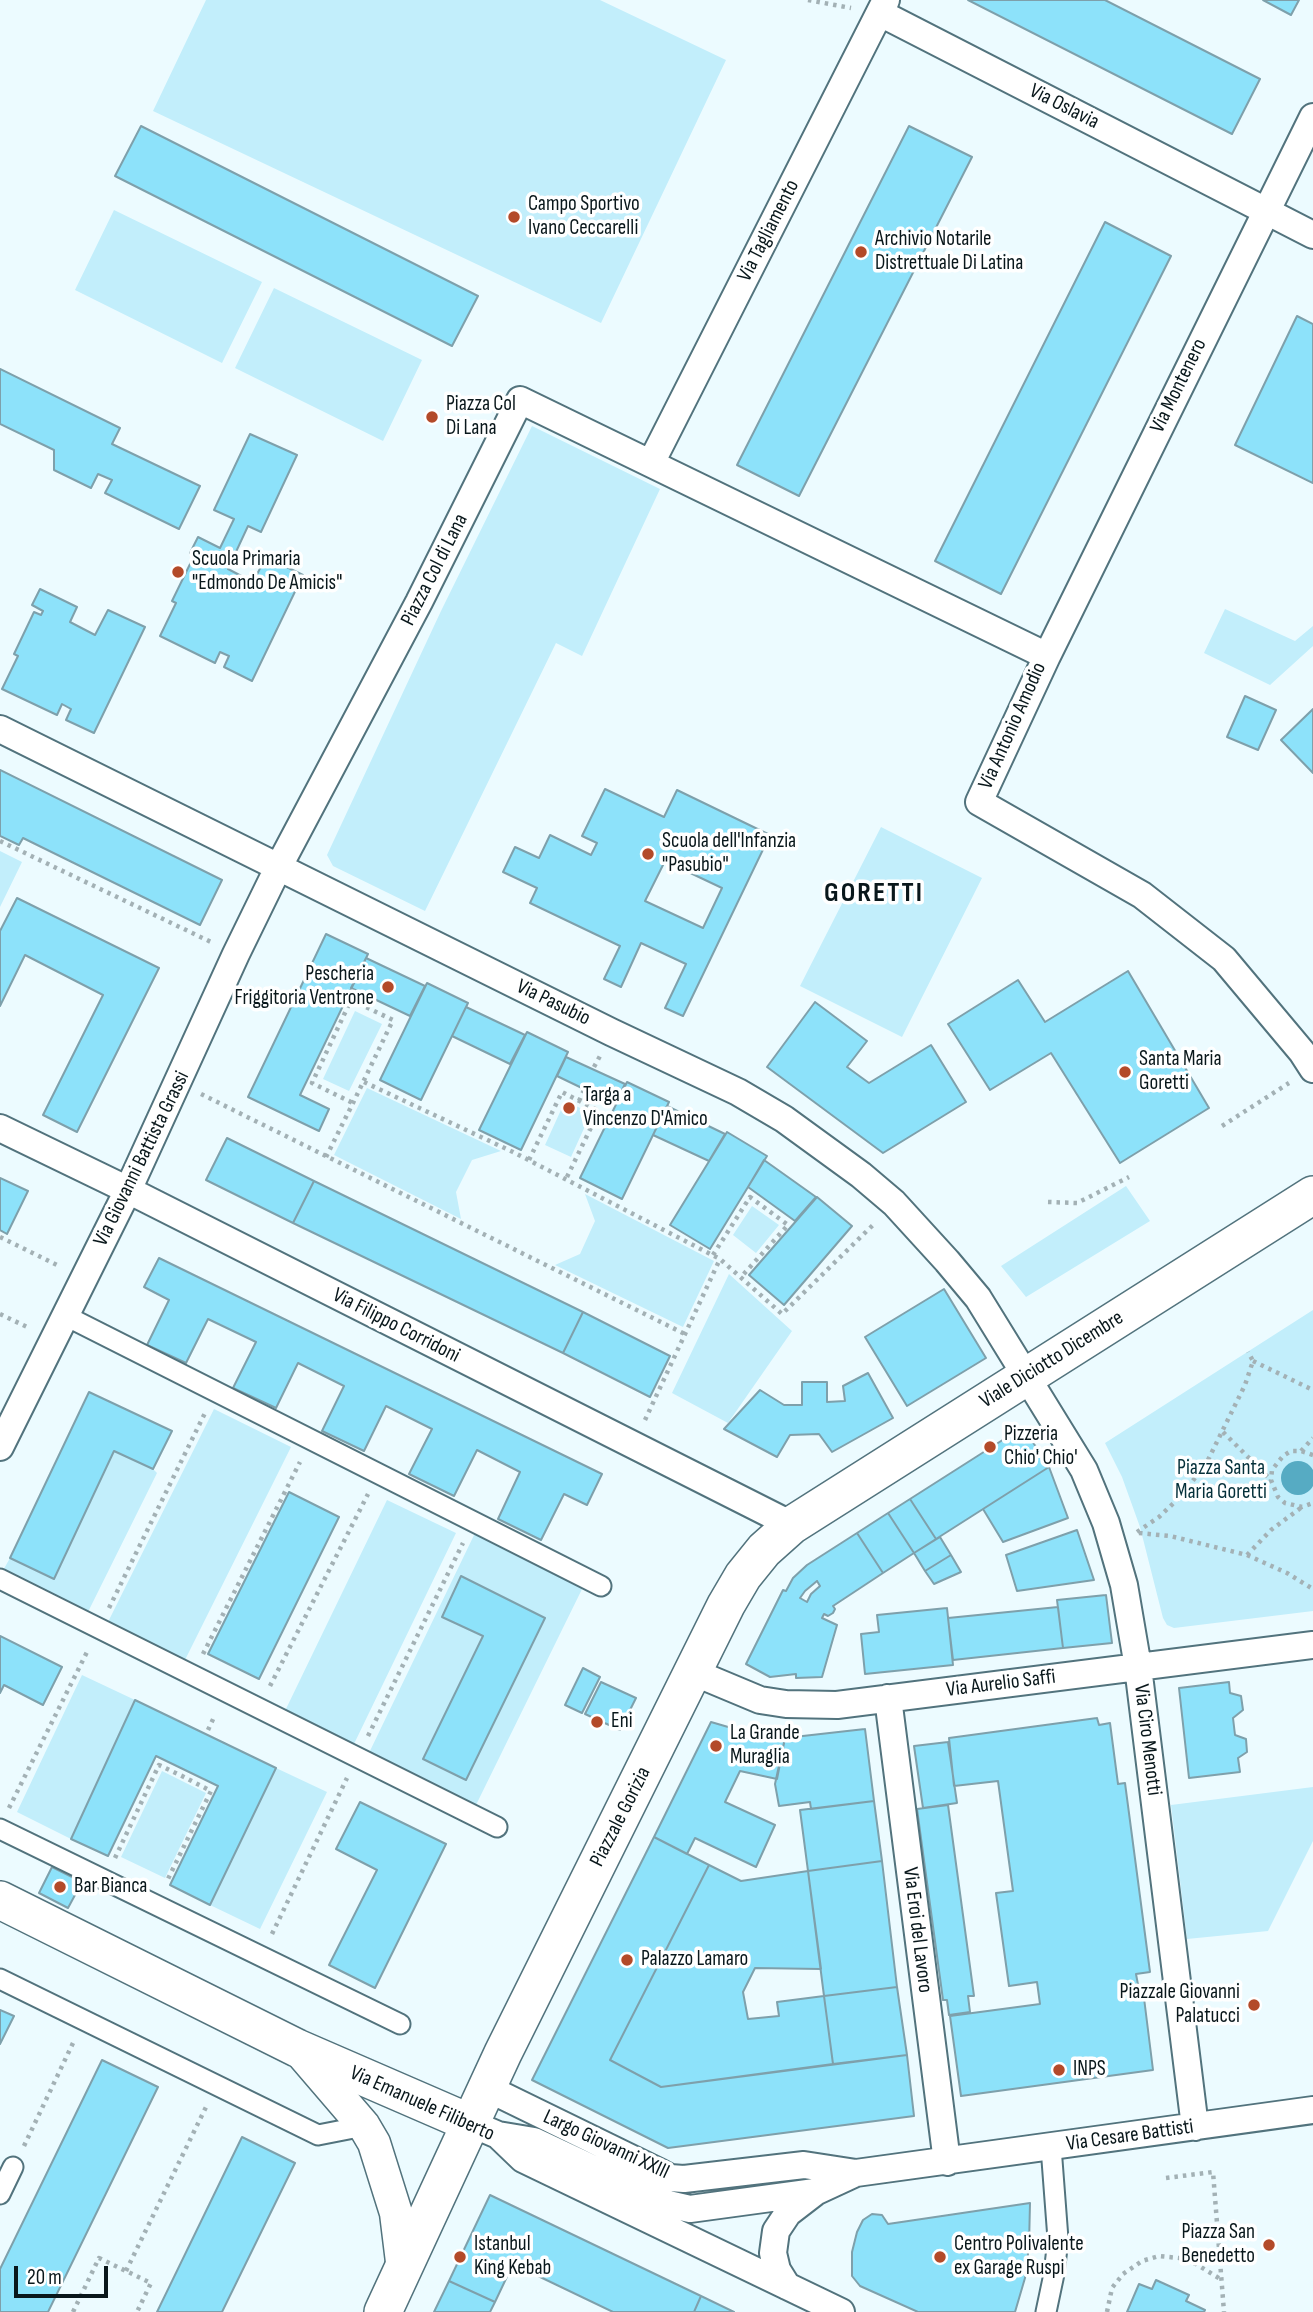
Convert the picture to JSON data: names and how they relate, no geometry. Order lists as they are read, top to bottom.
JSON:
{
  "streets": {
    "main road": ["Viale Diciotto Dicembre", "Piazzale Gorizia", "Via Emanuele Filiberto"],
    "street": [
      "Via Oslavia",
      "Via Tagliamento",
      "Via Montenero",
      "Piazza Col di Lana",
      "Via Antonio Amodio",
      "Via Pasubio",
      "Via Giovanni Battista Grassi",
      "Via Filippo Corridoni",
      "Via Aurelio Saffi",
      "Via Ciro Menotti",
      "Via Eroi del Lavoro",
      "Via Cesare Battisti",
      "Largo Giovanni XXIII"
    ]
  },
  "crossings": [
    ["Via Oslavia", "Via Tagliamento"],
    ["Via Oslavia", "Via Montenero"],
    ["Via Tagliamento", "Piazza Col di Lana"],
    ["Via Tagliamento", "Via Antonio Amodio"],
    ["Via Montenero", "Via Antonio Amodio"],
    ["Piazza Col di Lana", "Via Antonio Amodio"],
    ["Piazza Col di Lana", "Via Pasubio"],
    ["Piazza Col di Lana", "Via Giovanni Battista Grassi"],
    ["Via Pasubio", "Via Giovanni Battista Grassi"],
    ["Via Pasubio", "Viale Diciotto Dicembre"],
    ["Via Pasubio", "Via Ciro Menotti"],
    ["Via Giovanni Battista Grassi", "Via Filippo Corridoni"],
    ["Via Filippo Corridoni", "Viale Diciotto Dicembre"],
    ["Via Filippo Corridoni", "Piazzale Gorizia"],
    ["Viale Diciotto Dicembre", "Via Ciro Menotti"],
    ["Viale Diciotto Dicembre", "Piazzale Gorizia"],
    ["Via Aurelio Saffi", "Via Ciro Menotti"],
    ["Via Aurelio Saffi", "Piazzale Gorizia"],
    ["Via Aurelio Saffi", "Via Eroi del Lavoro"],
    ["Via Ciro Menotti", "Via Cesare Battisti"],
    ["Piazzale Gorizia", "Via Emanuele Filiberto"],
    ["Piazzale Gorizia", "Largo Giovanni XXIII"],
    ["Via Eroi del Lavoro", "Via Cesare Battisti"],
    ["Via Eroi del Lavoro", "Largo Giovanni XXIII"],
    ["Via Emanuele Filiberto", "Largo Giovanni XXIII"],
    ["Via Cesare Battisti", "Largo Giovanni XXIII"]
  ],
  "districts": ["GORETTI"],
  "parks": ["Piazza Santa Maria Goretti"],
  "places": [
    "Campo Sportivo Ivano Ceccarelli",
    "Archivio Notarile Distrettuale Di Latina",
    "Piazza Col Di Lana",
    "Scuola Primaria \"Edmondo De Amicis\"",
    "Scuola dell'Infanzia \"Pasubio\"",
    "Pescheria Friggitoria Ventrone",
    "Santa Maria Goretti",
    "Targa a Vincenzo D'Amico",
    "Pizzeria Chio' Chio'",
    "Eni",
    "La Grande Muraglia",
    "Bar Bianca",
    "Palazzo Lamaro",
    "Piazzale Giovanni Palatucci",
    "INPS",
    "Piazza San Benedetto",
    "Istanbul King Kebab",
    "Centro Polivalente ex Garage Ruspi"
  ],
  "scale_bar": "20 m"
}
